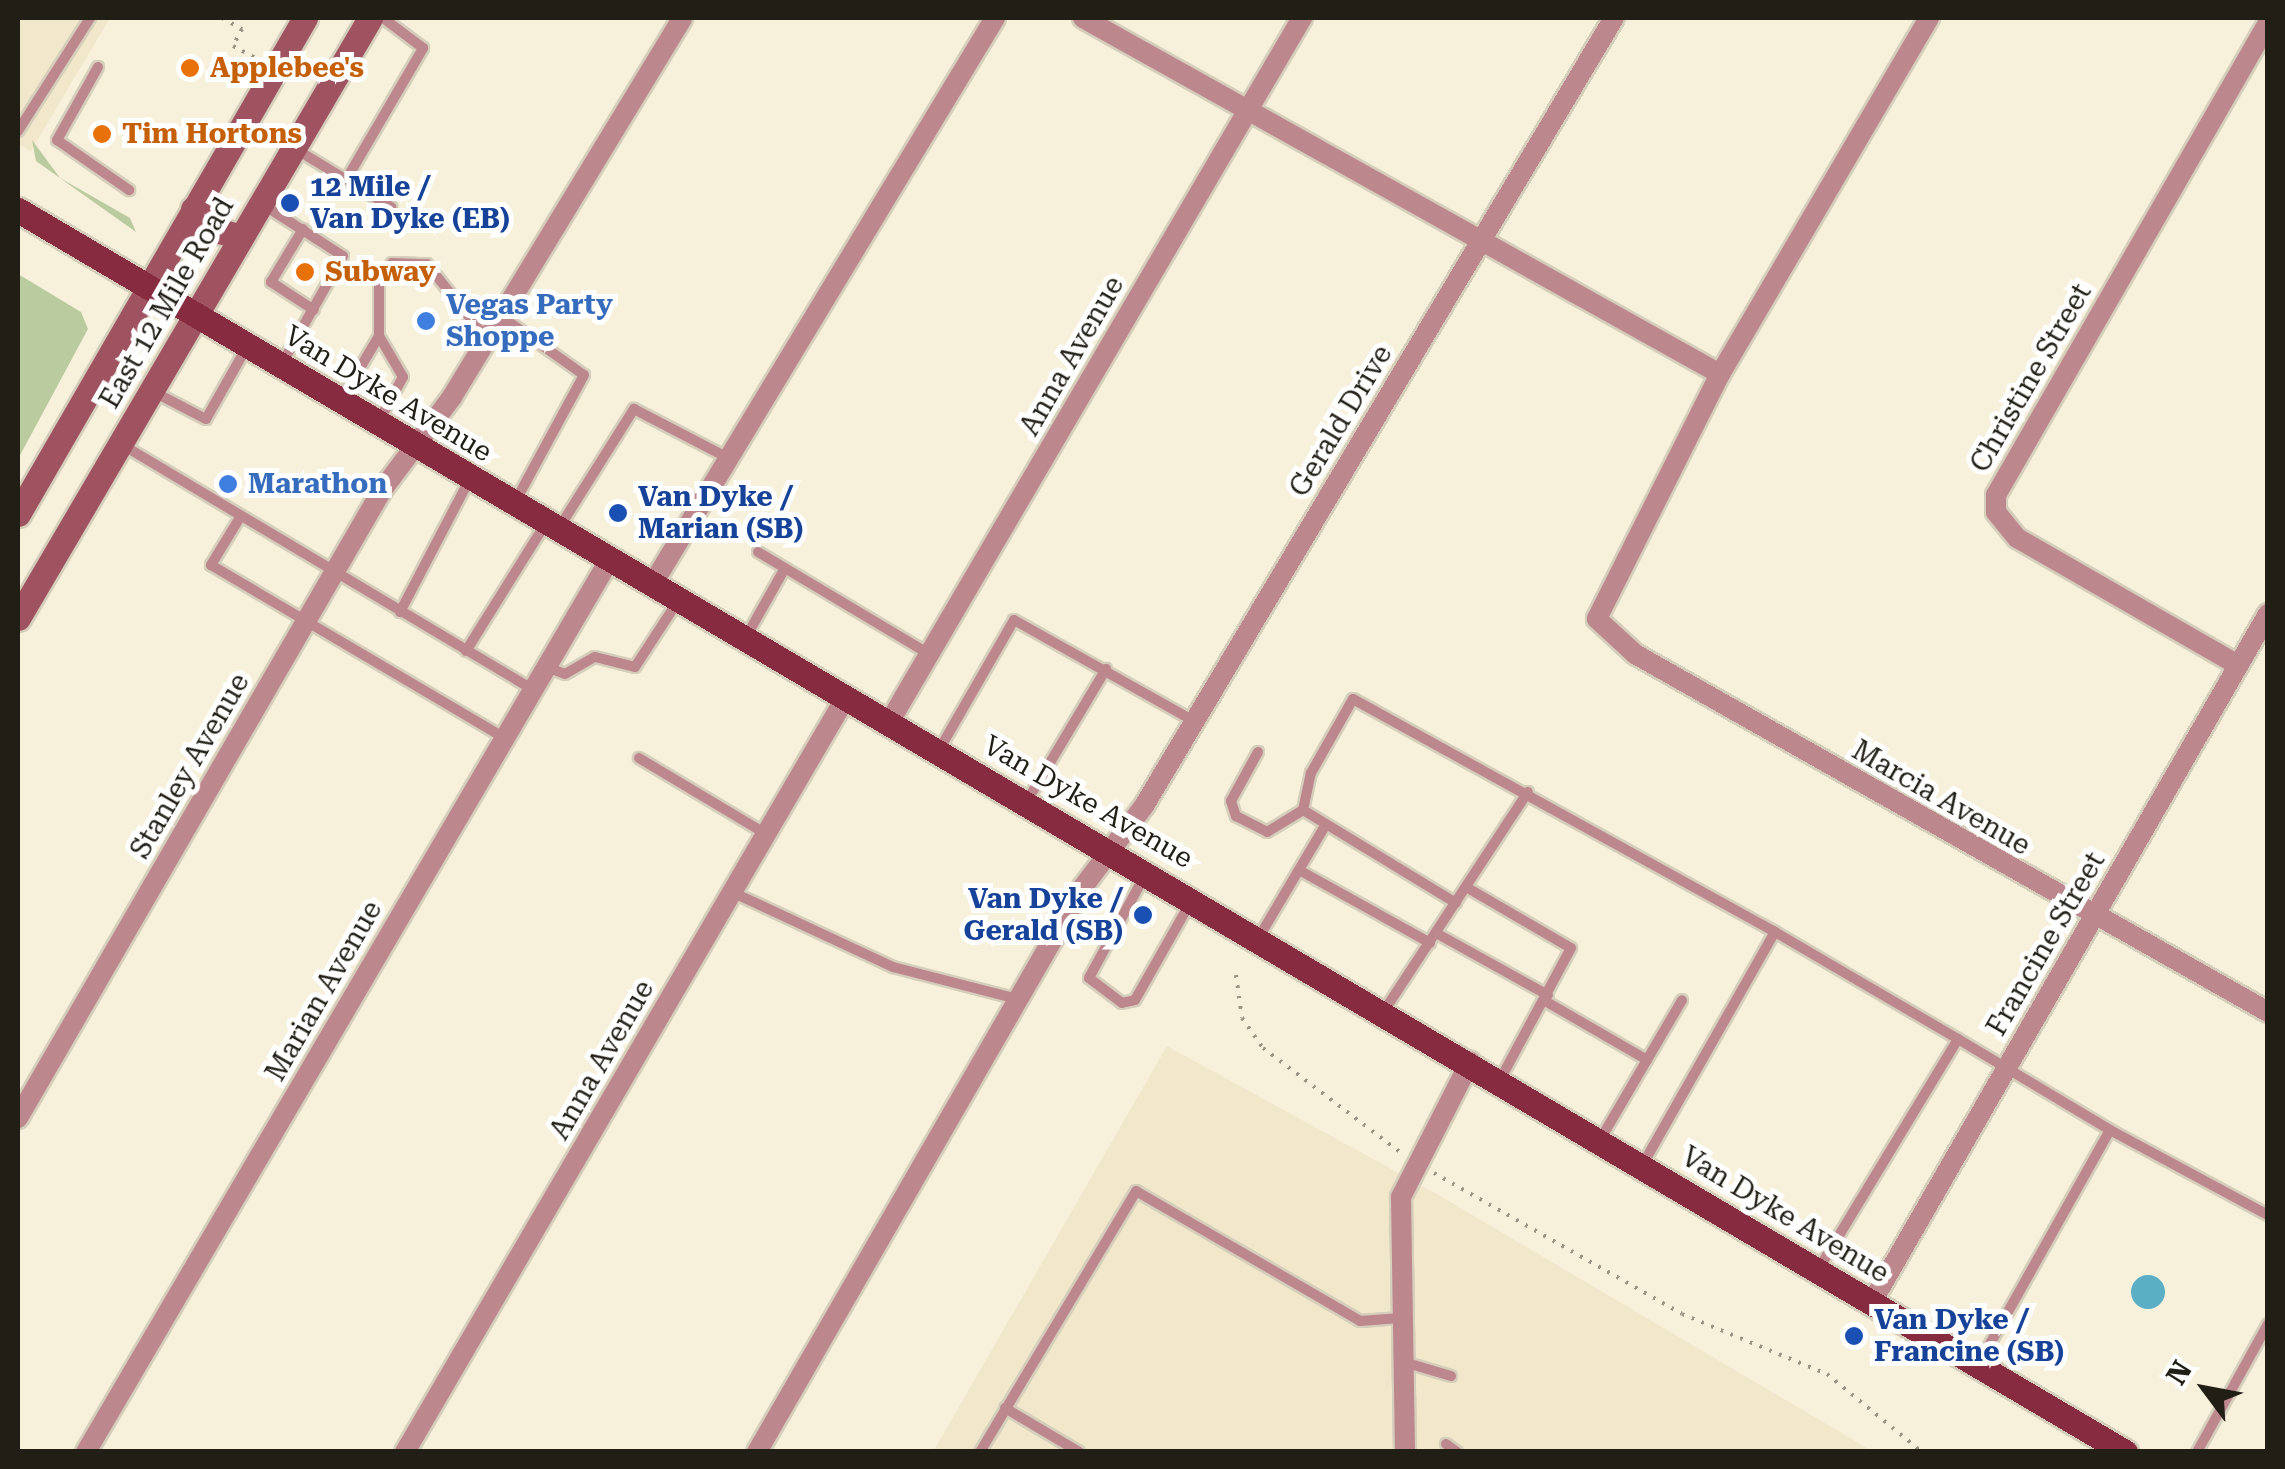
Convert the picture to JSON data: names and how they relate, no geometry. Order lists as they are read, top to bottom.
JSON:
{
  "streets": {
    "main road": ["East 12 Mile Road", "Van Dyke Avenue"],
    "street": [
      "Anna Avenue",
      "Christine Street",
      "Gerald Drive",
      "Stanley Avenue",
      "Marcia Avenue",
      "Francine Street",
      "Marian Avenue"
    ]
  },
  "crossings": [
    ["East 12 Mile Road", "Van Dyke Avenue"],
    ["Anna Avenue", "Van Dyke Avenue"],
    ["Christine Street", "Francine Street"],
    ["Van Dyke Avenue", "Gerald Drive"],
    ["Van Dyke Avenue", "Stanley Avenue"],
    ["Van Dyke Avenue", "Francine Street"],
    ["Van Dyke Avenue", "Marian Avenue"],
    ["Marcia Avenue", "Francine Street"]
  ],
  "places": [
    "Applebee's",
    "Tim Hortons",
    "12 Mile / Van Dyke (EB)",
    "Subway",
    "Vegas Party Shoppe",
    "Marathon",
    "Van Dyke / Marian (SB)",
    "Van Dyke / Gerald (SB)",
    "Van Dyke / Francine (SB)"
  ],
  "north": "top left"
}
